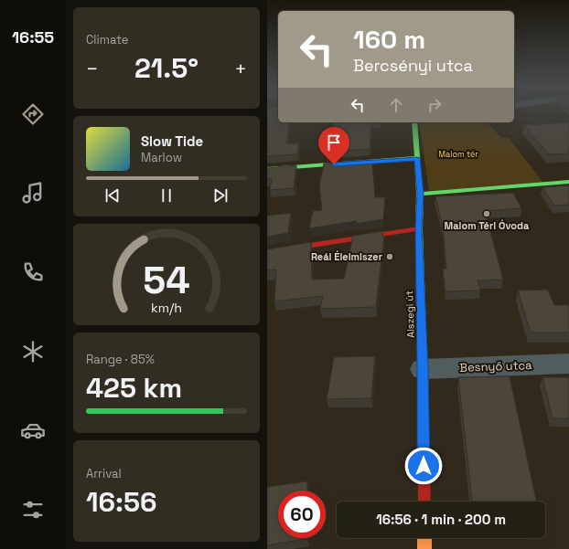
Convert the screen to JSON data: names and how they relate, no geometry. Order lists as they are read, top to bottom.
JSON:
{
  "streets": {
    "main road": ["Alszegi út"],
    "street": ["Besnyő utca"]
  },
  "crossings": [
    ["Alszegi út", "Besnyő utca"]
  ],
  "parks": ["Malom tér"],
  "places": ["Malom Téri Óvoda", "Reál Élelmiszer"],
  "page": {
    "tabs": "16:55",
    "tile": [
      "Climate",
      ["Range · 85%", "425 km"],
      ["Arrival", "16:56"]
    ],
    "turn": ["160 m", "Bercsényi utca"],
    "heat": ["−", "21.5°", "+"],
    "song": ["Slow Tide", "Marlow"],
    "limit": "60",
    "trip": "16:56 · 1 min · 200 m",
    "gauge": ["54", "km/h"]
  }
}
